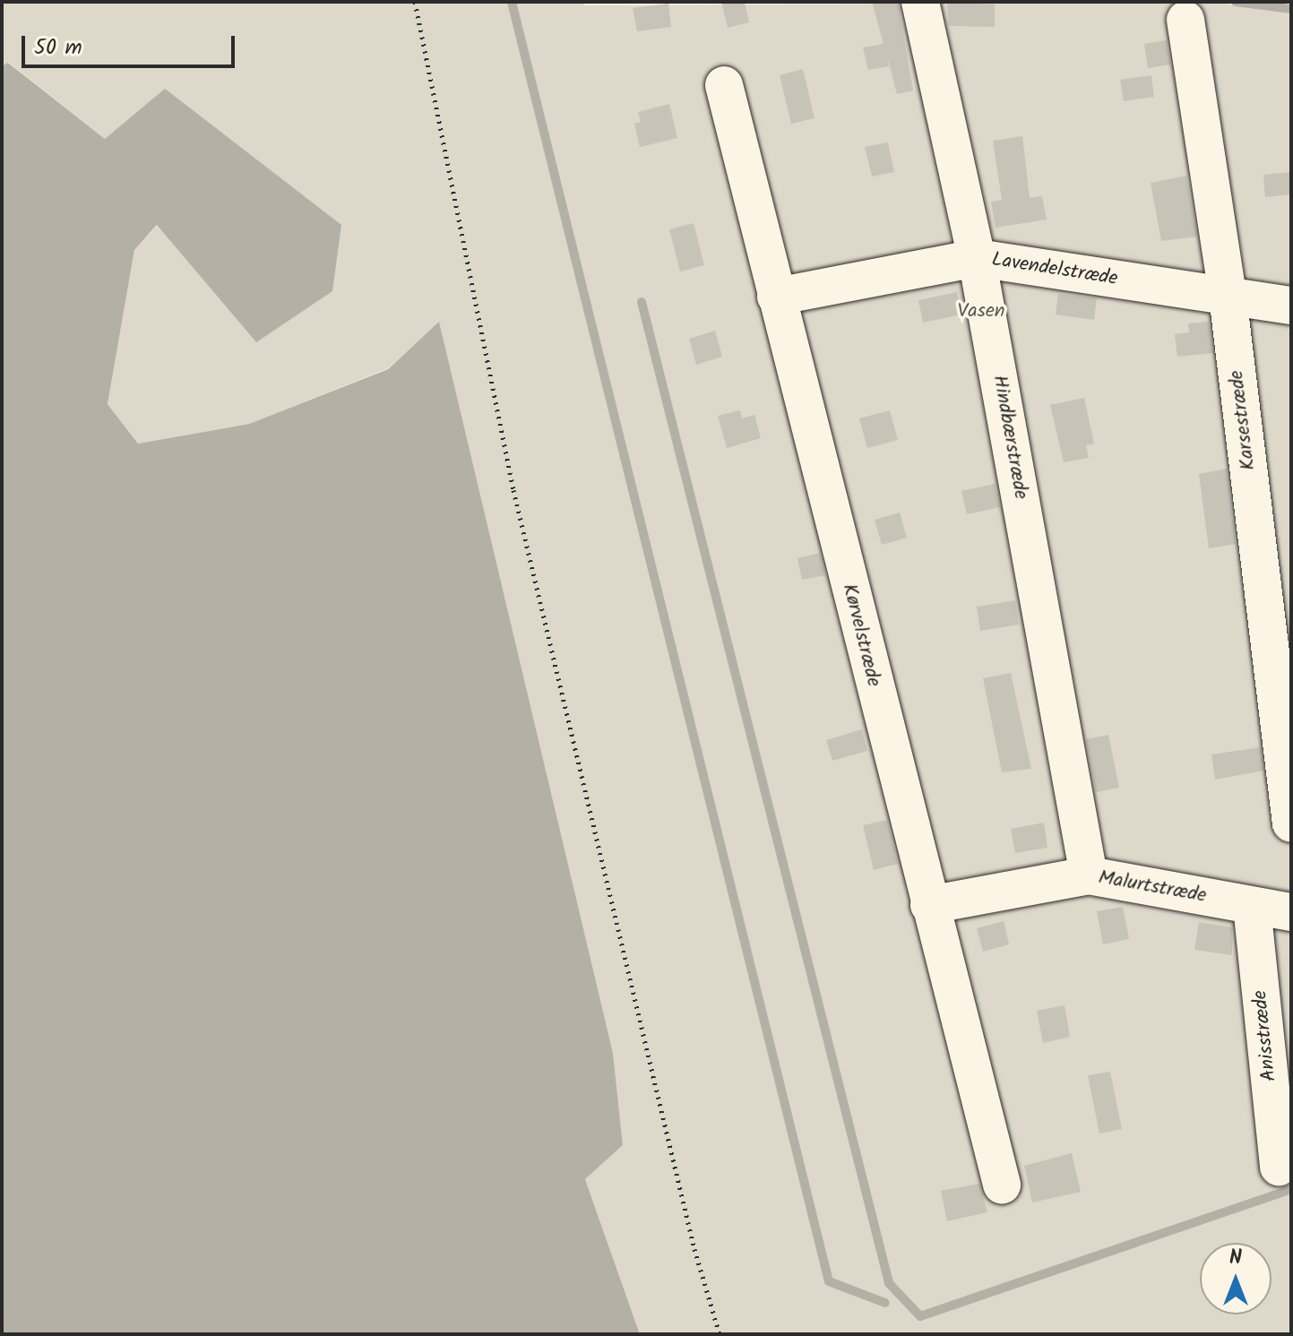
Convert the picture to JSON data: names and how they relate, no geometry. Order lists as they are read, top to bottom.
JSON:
{
  "streets": {
    "lane": [
      "Lavendelstræde",
      "Karsestræde",
      "Hindbærstræde",
      "Kørvelstræde",
      "Malurtstræde",
      "Anisstræde"
    ]
  },
  "crossings": [
    ["Lavendelstræde", "Karsestræde"],
    ["Lavendelstræde", "Hindbærstræde"],
    ["Lavendelstræde", "Kørvelstræde"],
    ["Hindbærstræde", "Malurtstræde"],
    ["Kørvelstræde", "Malurtstræde"],
    ["Malurtstræde", "Anisstræde"]
  ],
  "parks": ["Vasen"],
  "scale_bar": "50 m",
  "north": "top"
}
